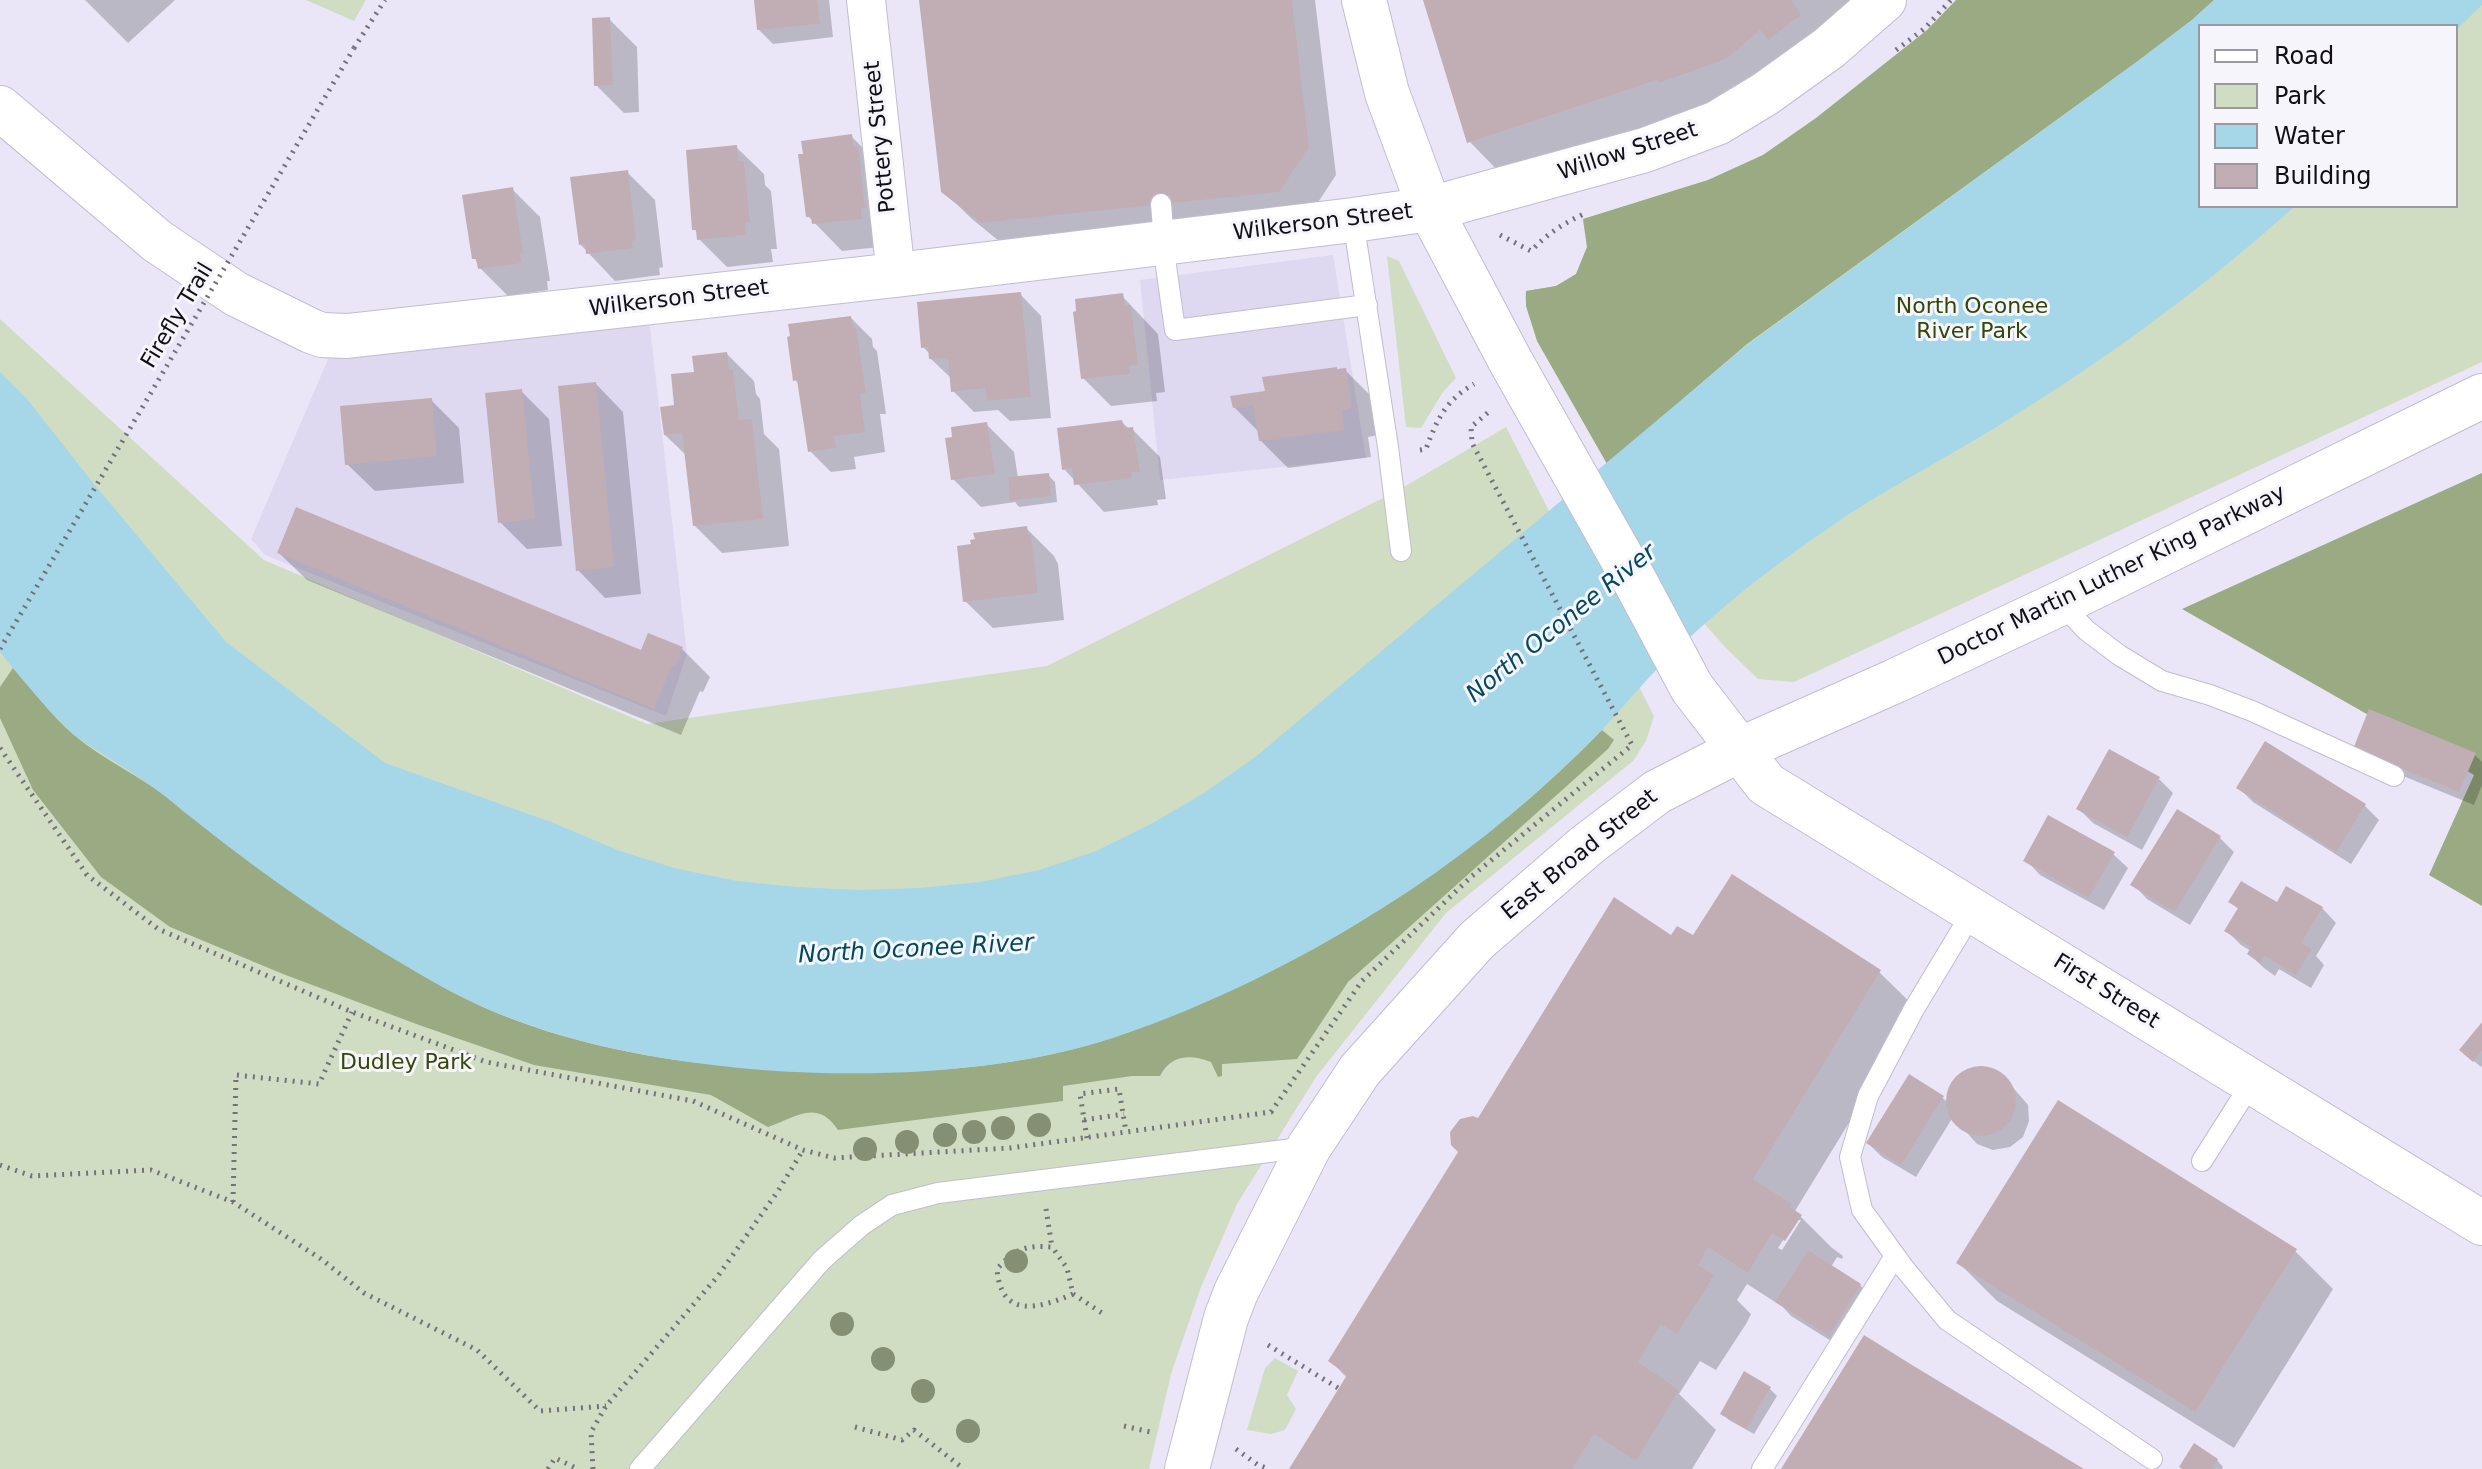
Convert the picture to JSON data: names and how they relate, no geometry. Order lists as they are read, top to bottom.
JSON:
{
  "streets": {
    "street": [
      "Pottery Street",
      "Willow Street",
      "Wilkerson Street",
      "Doctor Martin Luther King Parkway",
      "East Broad Street",
      "First Street"
    ],
    "path": ["Firefly Trail"]
  },
  "crossings": [
    ["Pottery Street", "Wilkerson Street"],
    ["Willow Street", "Wilkerson Street"],
    ["Doctor Martin Luther King Parkway", "East Broad Street"],
    ["Doctor Martin Luther King Parkway", "First Street"],
    ["East Broad Street", "First Street"]
  ],
  "water": ["North Oconee River"],
  "parks": ["North Oconee River Park", "Dudley Park"],
  "legend": [
    "Road",
    "Park",
    "Water",
    "Building"
  ]
}
